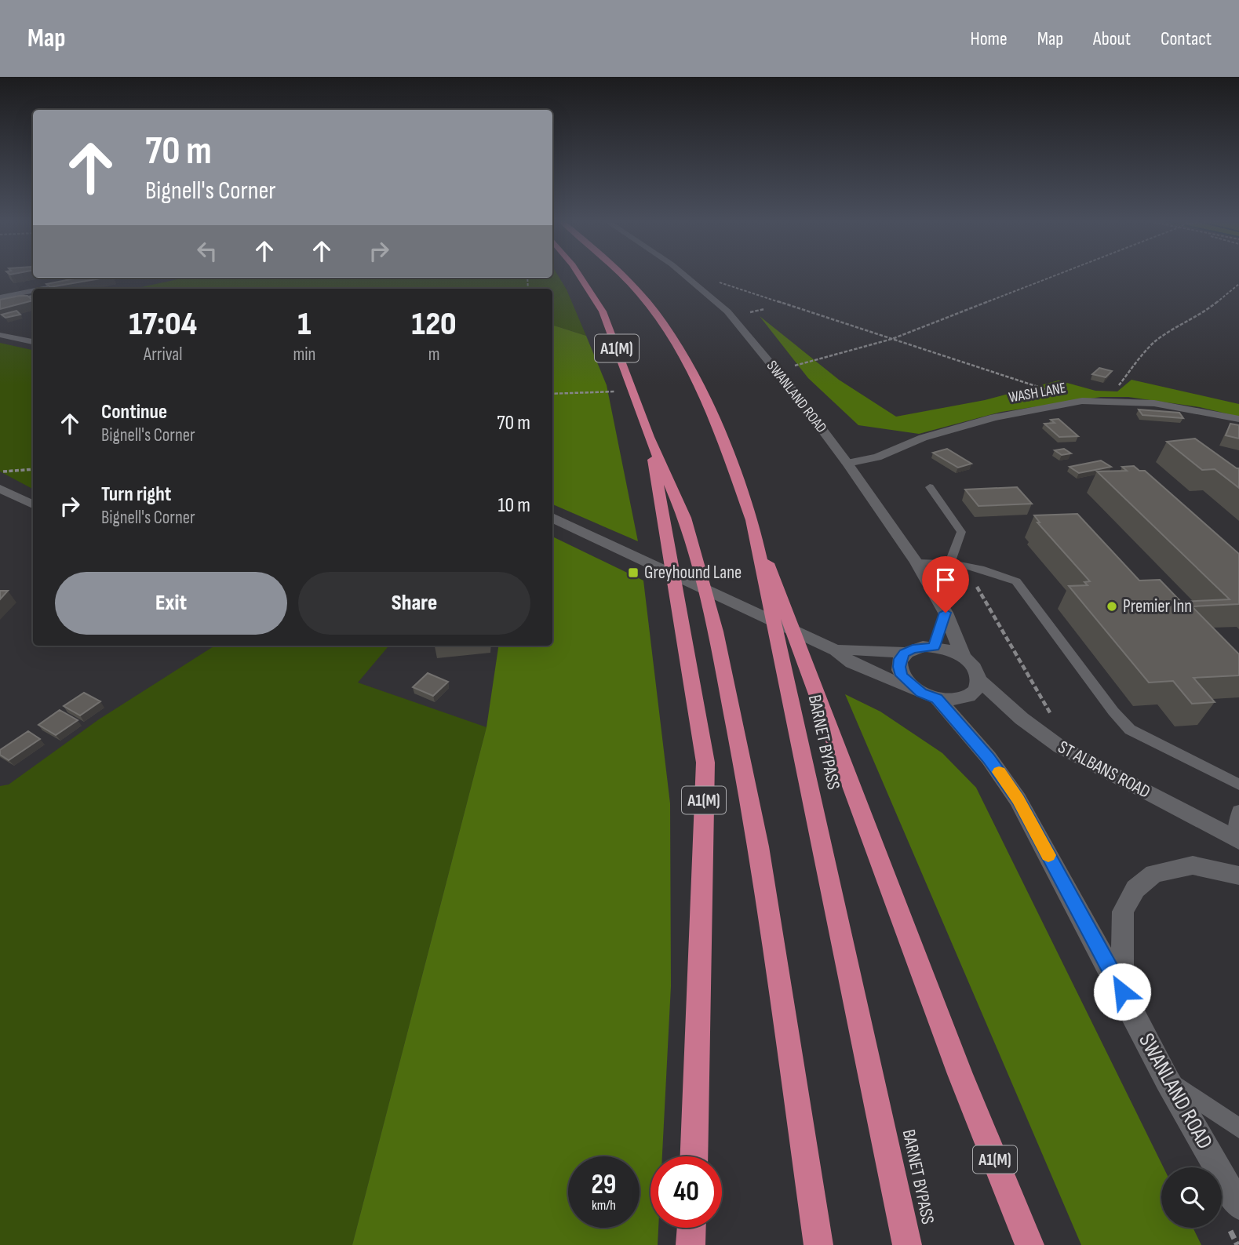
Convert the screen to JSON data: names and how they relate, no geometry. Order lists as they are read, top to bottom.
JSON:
{
  "streets": {
    "highway": ["A1(M)", "BARNET BYPASS"],
    "street": ["WASH LANE", "SWANLAND ROAD", "ST ALBANS ROAD"]
  },
  "crossings": [
    ["A1(M)", "BARNET BYPASS"],
    ["WASH LANE", "SWANLAND ROAD"],
    ["SWANLAND ROAD", "ST ALBANS ROAD"]
  ],
  "places": {
    "transit": ["Greyhound Lane"],
    "other": ["Premier Inn"]
  },
  "page": {
    "header": "Map",
    "nav": [
      "Home",
      "Map",
      "About",
      "Contact"
    ],
    "turn": ["70 m", "Bignell's Corner"],
    "eta": [
      "17:04",
      "Arrival",
      "1",
      "min",
      "120",
      "m"
    ],
    "list": [
      {
        "name": "Continue",
        "note": "Bignell's Corner",
        "value": "70 m"
      },
      {
        "name": "Turn right",
        "note": "Bignell's Corner",
        "value": "10 m"
      }
    ],
    "buttons": ["Exit", "Share"],
    "speed": "29 km/h",
    "limit": "40"
  }
}
